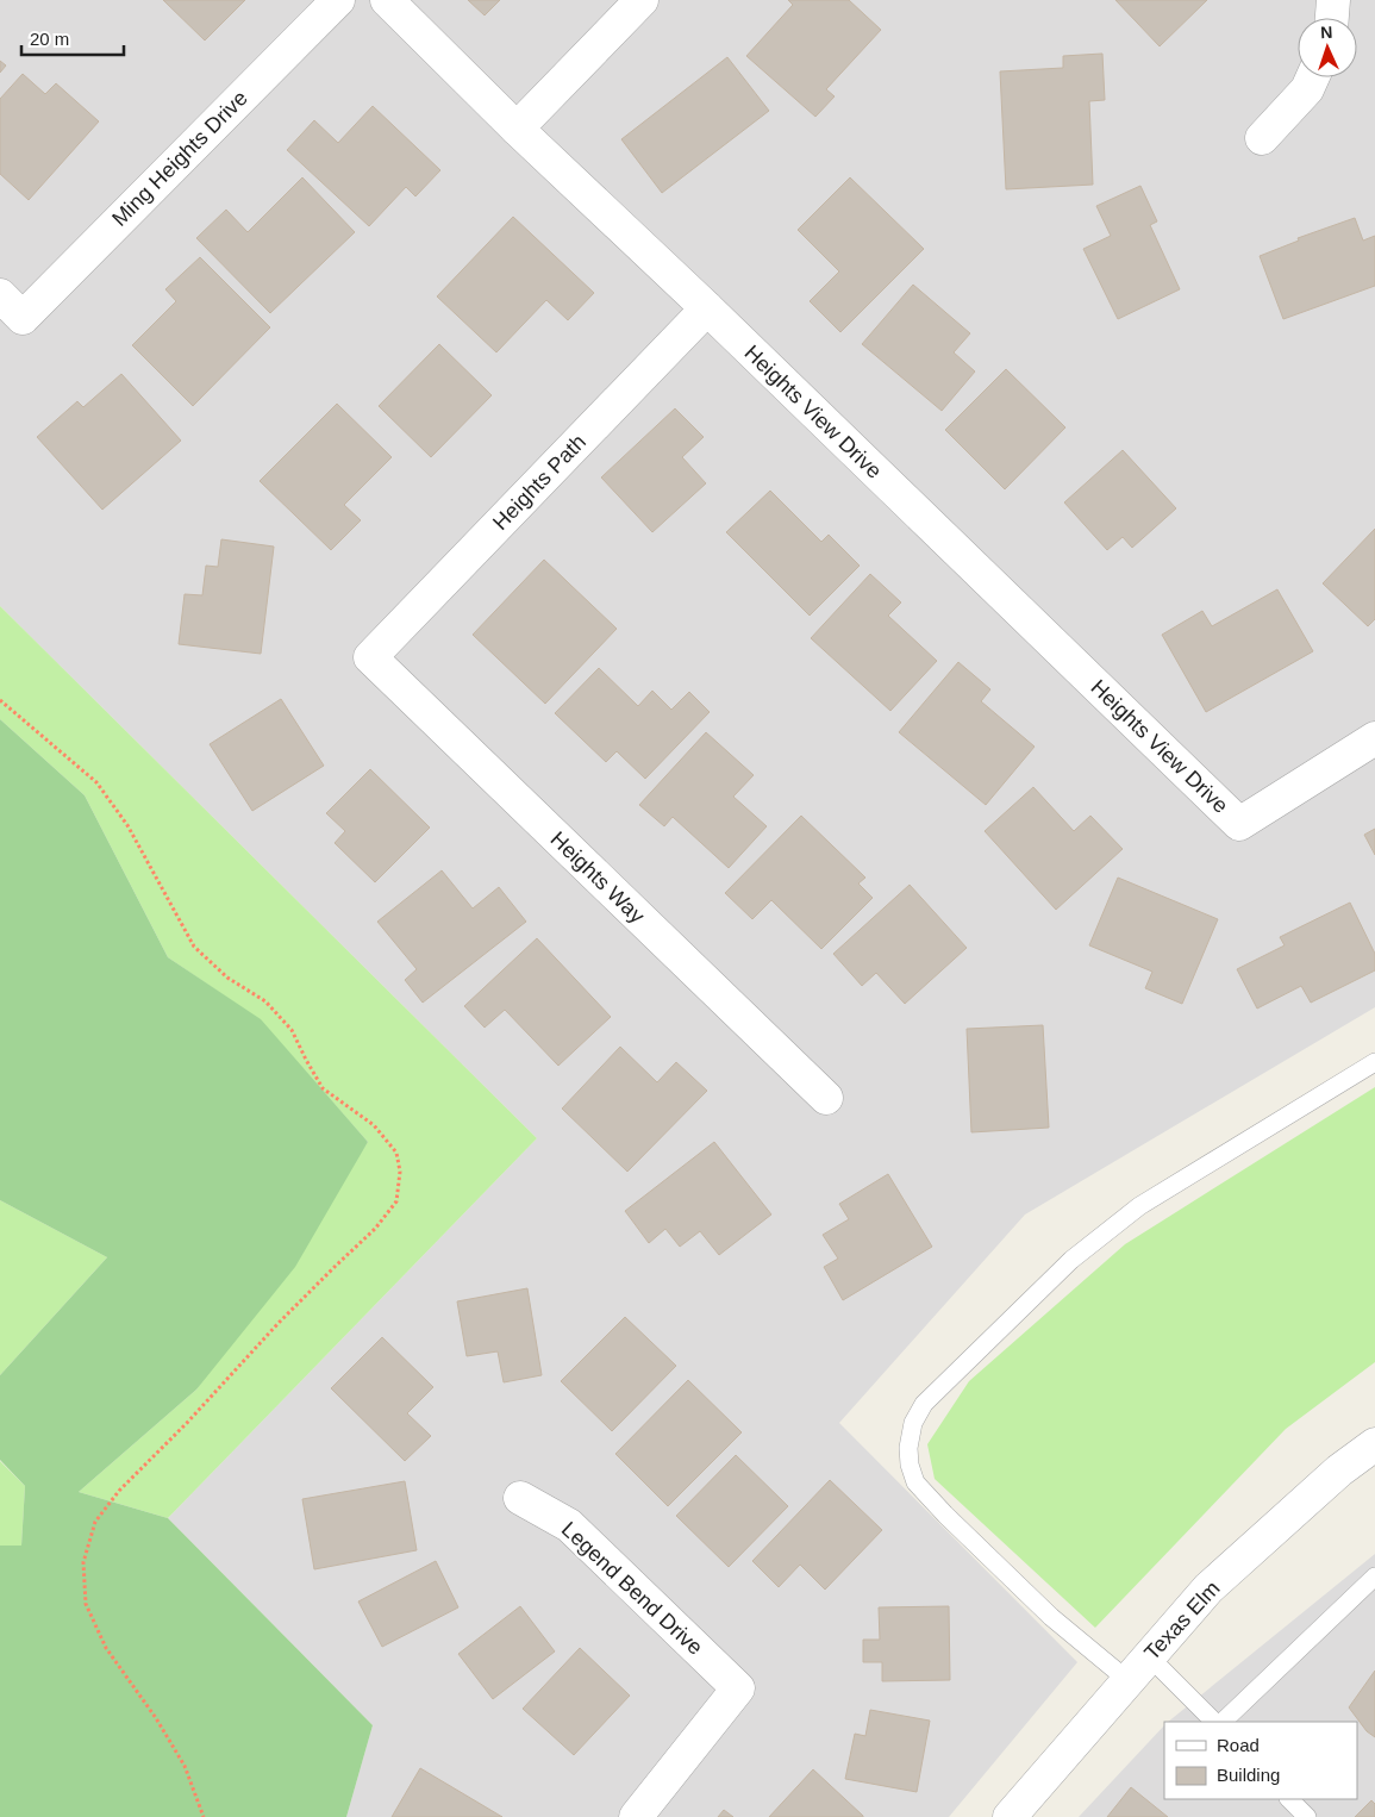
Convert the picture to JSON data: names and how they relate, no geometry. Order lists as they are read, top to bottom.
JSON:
{
  "streets": {
    "street": [
      "Ming Heights Drive",
      "Heights View Drive",
      "Heights Path",
      "Heights Way",
      "Legend Bend Drive",
      "Texas Elm"
    ]
  },
  "crossings": [
    ["Heights View Drive", "Heights Path"],
    ["Heights Path", "Heights Way"]
  ],
  "legend": ["Road", "Building"],
  "scale_bar": "20 m",
  "north": "top"
}
